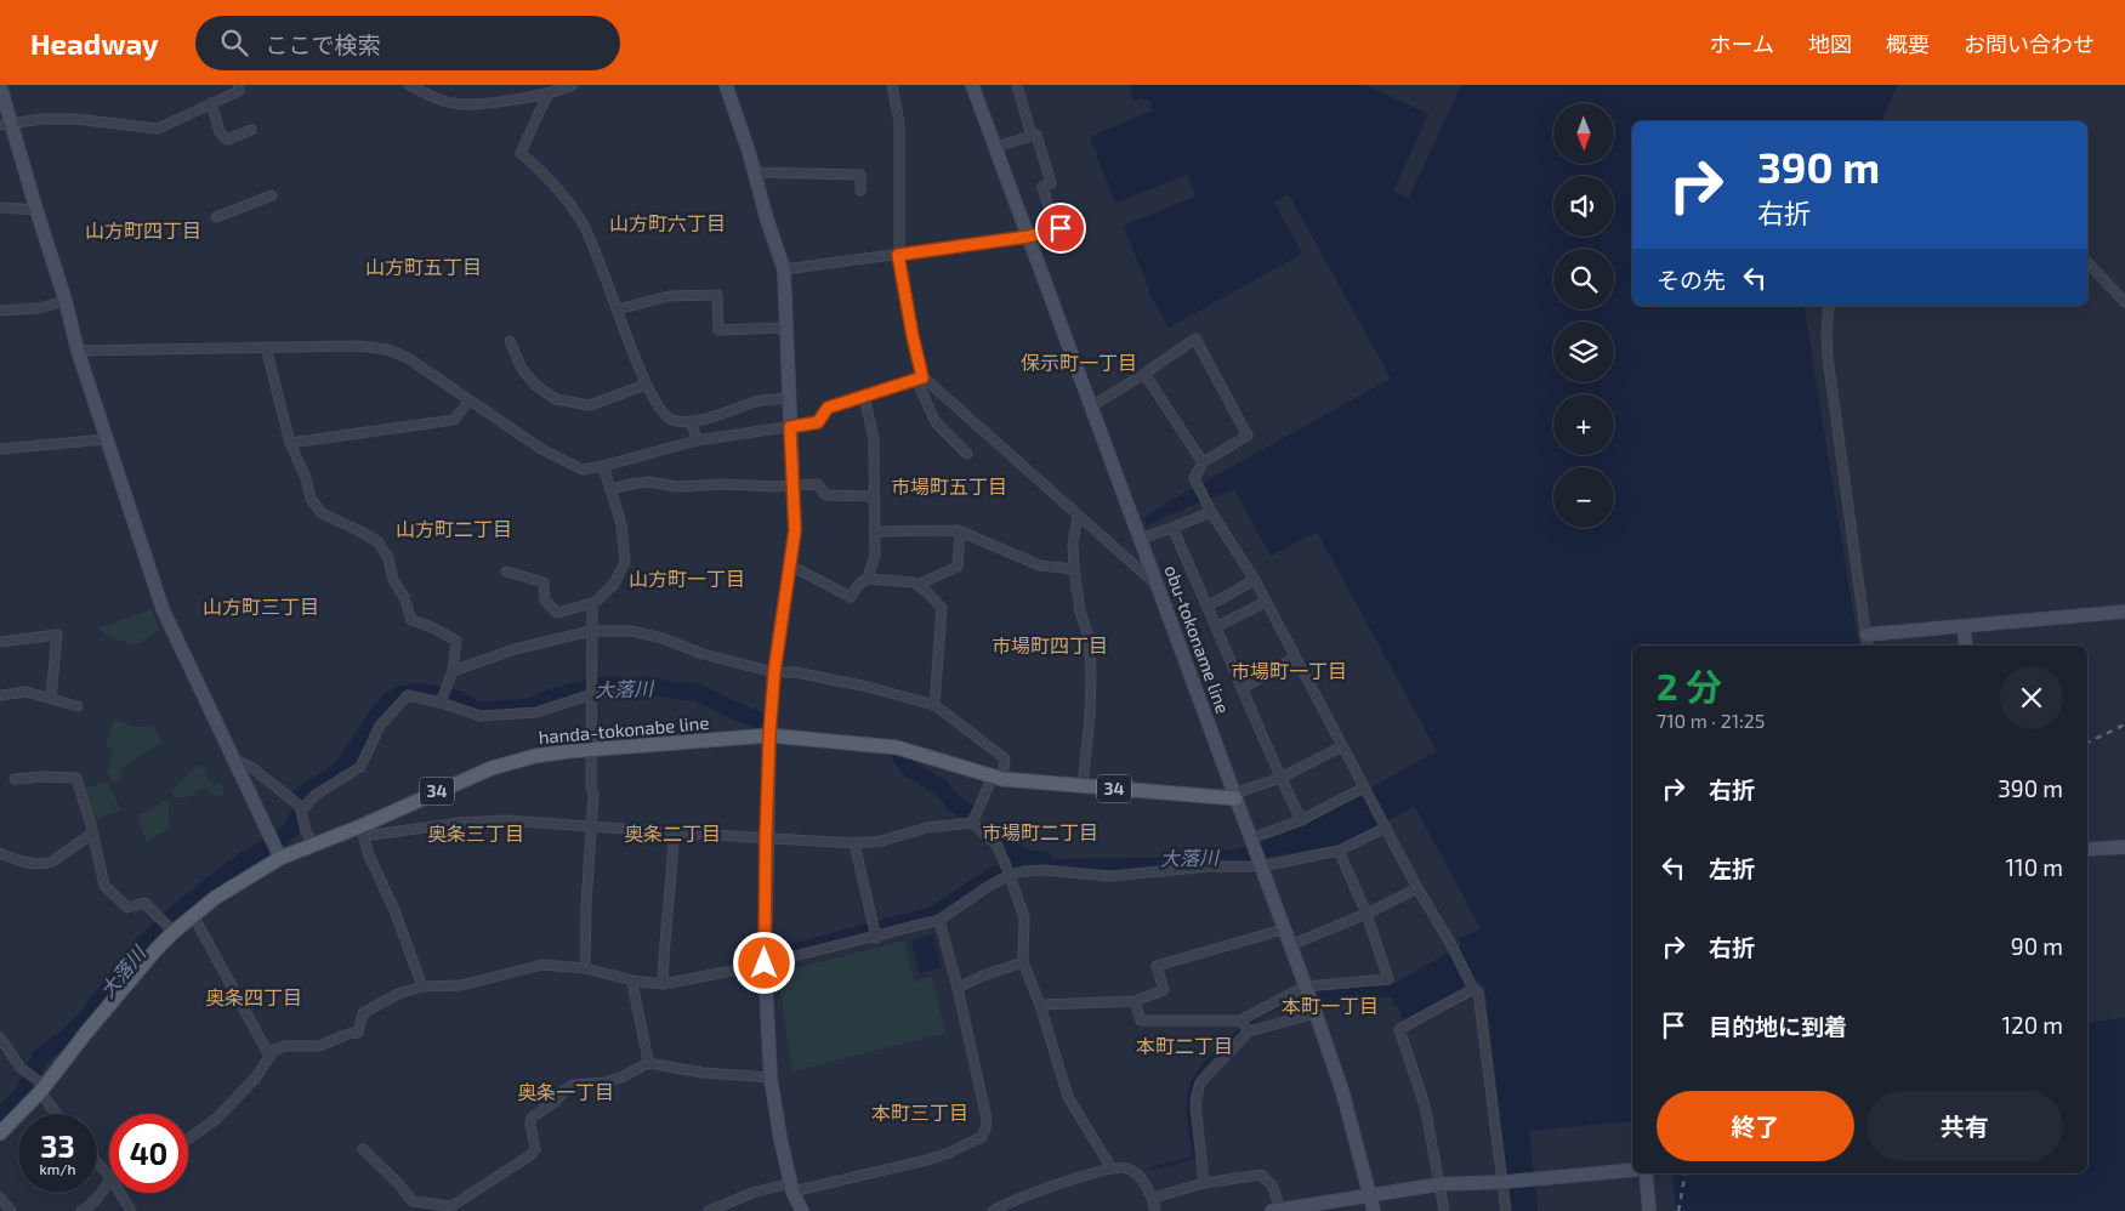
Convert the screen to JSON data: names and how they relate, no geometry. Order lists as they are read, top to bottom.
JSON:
{
  "streets": {
    "main road": ["handa-tokonabe line", "34"],
    "street": ["obu-tokoname line"]
  },
  "crossings": [
    ["obu-tokoname line", "handa-tokonabe line"]
  ],
  "districts": [
    "山方町六丁目",
    "山方町四丁目",
    "山方町五丁目",
    "保示町一丁目",
    "市場町五丁目",
    "山方町二丁目",
    "山方町一丁目",
    "山方町三丁目",
    "市場町四丁目",
    "市場町一丁目",
    "市場町二丁目",
    "奥条三丁目",
    "奥条二丁目",
    "奥条四丁目",
    "本町一丁目",
    "本町二丁目",
    "奥条一丁目",
    "本町三丁目"
  ],
  "water": ["大落川"],
  "north": "bottom",
  "page": {
    "header": "Headway",
    "search": "ここで検索",
    "nav": [
      "ホーム",
      "地図",
      "概要",
      "お問い合わせ"
    ],
    "map_buttons": ["+", "−"],
    "turn": ["390 m", "右折"],
    "then": "その先",
    "heading": ["2 分", "710 m · 21:25"],
    "list": [
      {
        "name": "右折",
        "value": "390 m"
      },
      {
        "name": "左折",
        "value": "110 m"
      },
      {
        "name": "右折",
        "value": "90 m"
      },
      {
        "name": "目的地に到着",
        "value": "120 m"
      }
    ],
    "buttons": ["終了", "共有"],
    "speed": "33 km/h",
    "limit": "40"
  }
}
